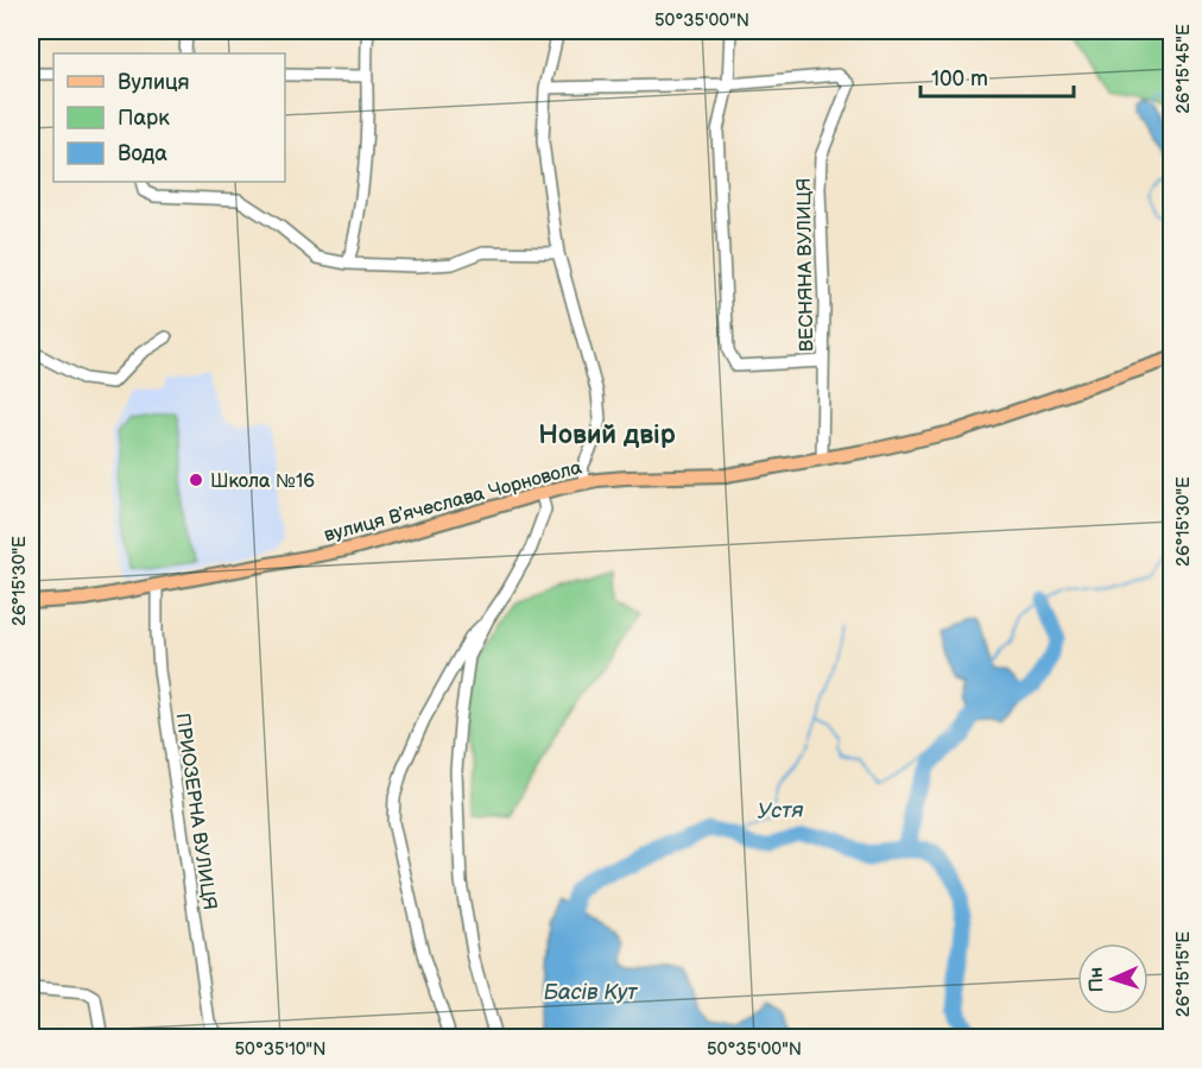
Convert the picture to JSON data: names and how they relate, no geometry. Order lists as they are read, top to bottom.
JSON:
{
  "streets": {
    "main road": ["вулиця Вʼячеслава Чорновола"],
    "street": ["ВЕСНЯНА ВУЛИЦЯ", "ПРИОЗЕРНА ВУЛИЦЯ"]
  },
  "crossings": [
    ["ВЕСНЯНА ВУЛИЦЯ", "вулиця Вʼячеслава Чорновола"],
    ["вулиця Вʼячеслава Чорновола", "ПРИОЗЕРНА ВУЛИЦЯ"]
  ],
  "districts": ["Новий двір"],
  "water": ["Устя", "Басів Кут"],
  "places": ["Школа №16"],
  "legend": ["Вулиця", "Парк", "Вода"],
  "scale_bar": "100 m",
  "north": "left",
  "coordinates": [
    "50°35'00\"N",
    "26°15'45\"E",
    "26°15'30\"E",
    "26°15'15\"E",
    "50°35'10\"N"
  ]
}
